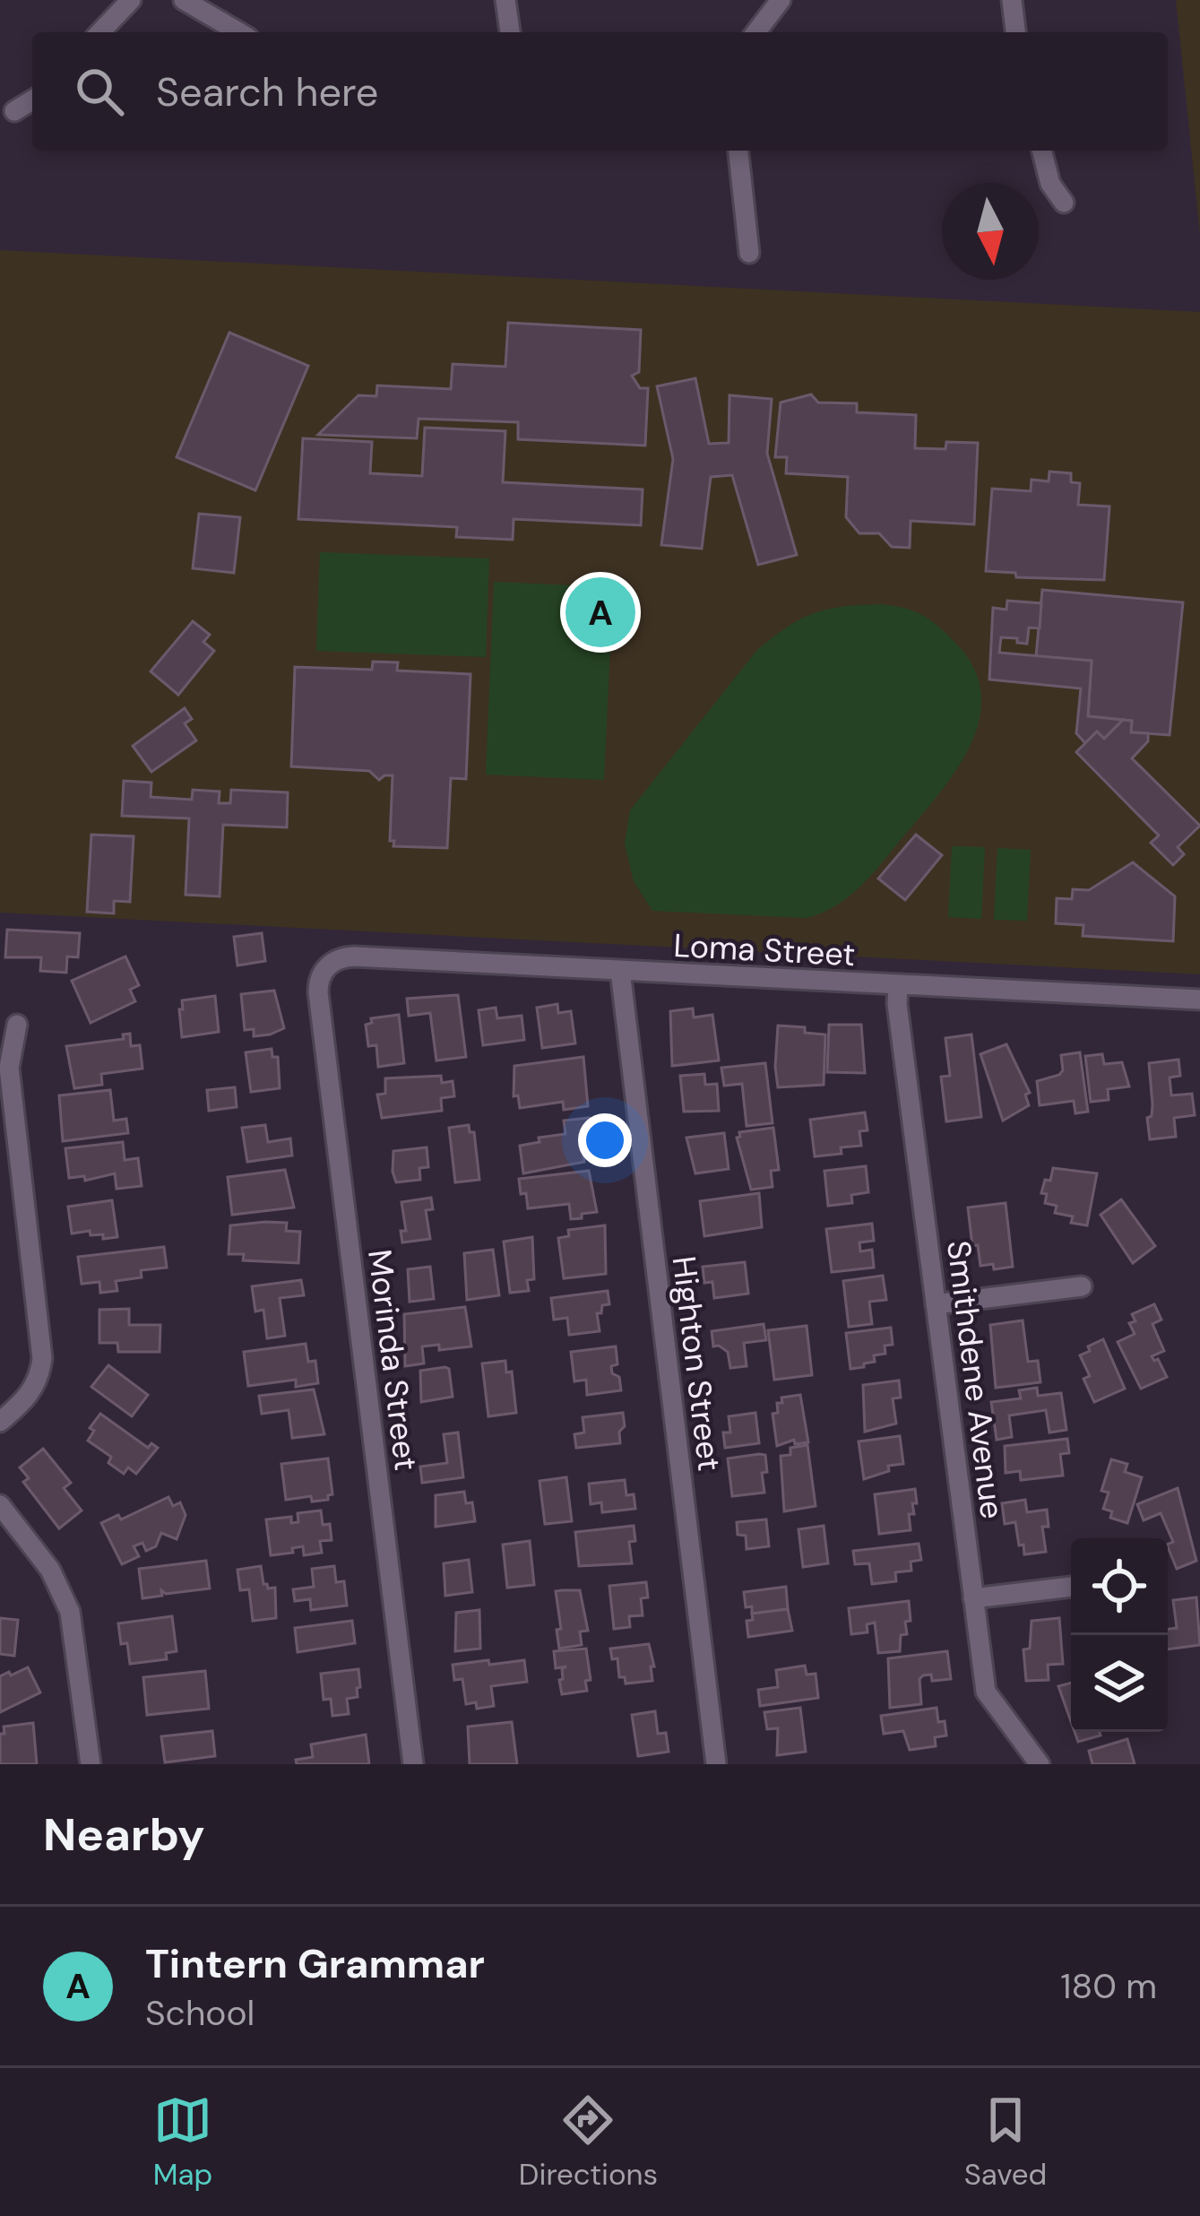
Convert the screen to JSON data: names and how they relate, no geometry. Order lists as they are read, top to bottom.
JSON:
{
  "streets": {
    "street": [
      "Loma Street",
      "Morinda Street",
      "Highton Street",
      "Smithdene Avenue"
    ]
  },
  "crossings": [
    ["Loma Street", "Morinda Street"],
    ["Loma Street", "Highton Street"],
    ["Loma Street", "Smithdene Avenue"]
  ],
  "north": "bottom",
  "page": {
    "search": "Search here",
    "pins": "A",
    "heading": "Nearby",
    "list": [
      {
        "mark": "A",
        "name": "Tintern Grammar",
        "note": "School",
        "value": "180 m"
      }
    ],
    "nav": ["Map", "Directions", "Saved"]
  }
}
